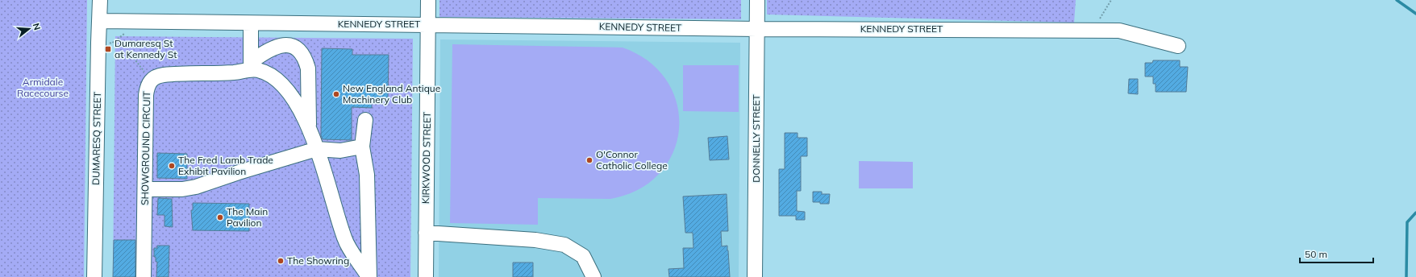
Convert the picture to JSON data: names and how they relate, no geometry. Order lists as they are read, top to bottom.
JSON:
{
  "streets": {
    "street": [
      "KENNEDY STREET",
      "DUMARESQ STREET",
      "DONNELLY STREET",
      "SHOWGROUND CIRCUIT",
      "KIRKWOOD STREET"
    ]
  },
  "crossings": [
    ["KENNEDY STREET", "DUMARESQ STREET"],
    ["KENNEDY STREET", "DONNELLY STREET"],
    ["KENNEDY STREET", "KIRKWOOD STREET"]
  ],
  "parks": ["Armidale Racecourse"],
  "places": {
    "transit": ["Dumaresq St at Kennedy St"],
    "other": [
      "New England Antique Machinery Club",
      "O'Connor Catholic College",
      "The Fred Lamb Trade Exhibit Pavilion",
      "The Main Pavilion",
      "The Showring"
    ]
  },
  "scale_bar": "50 m",
  "north": "right"
}
